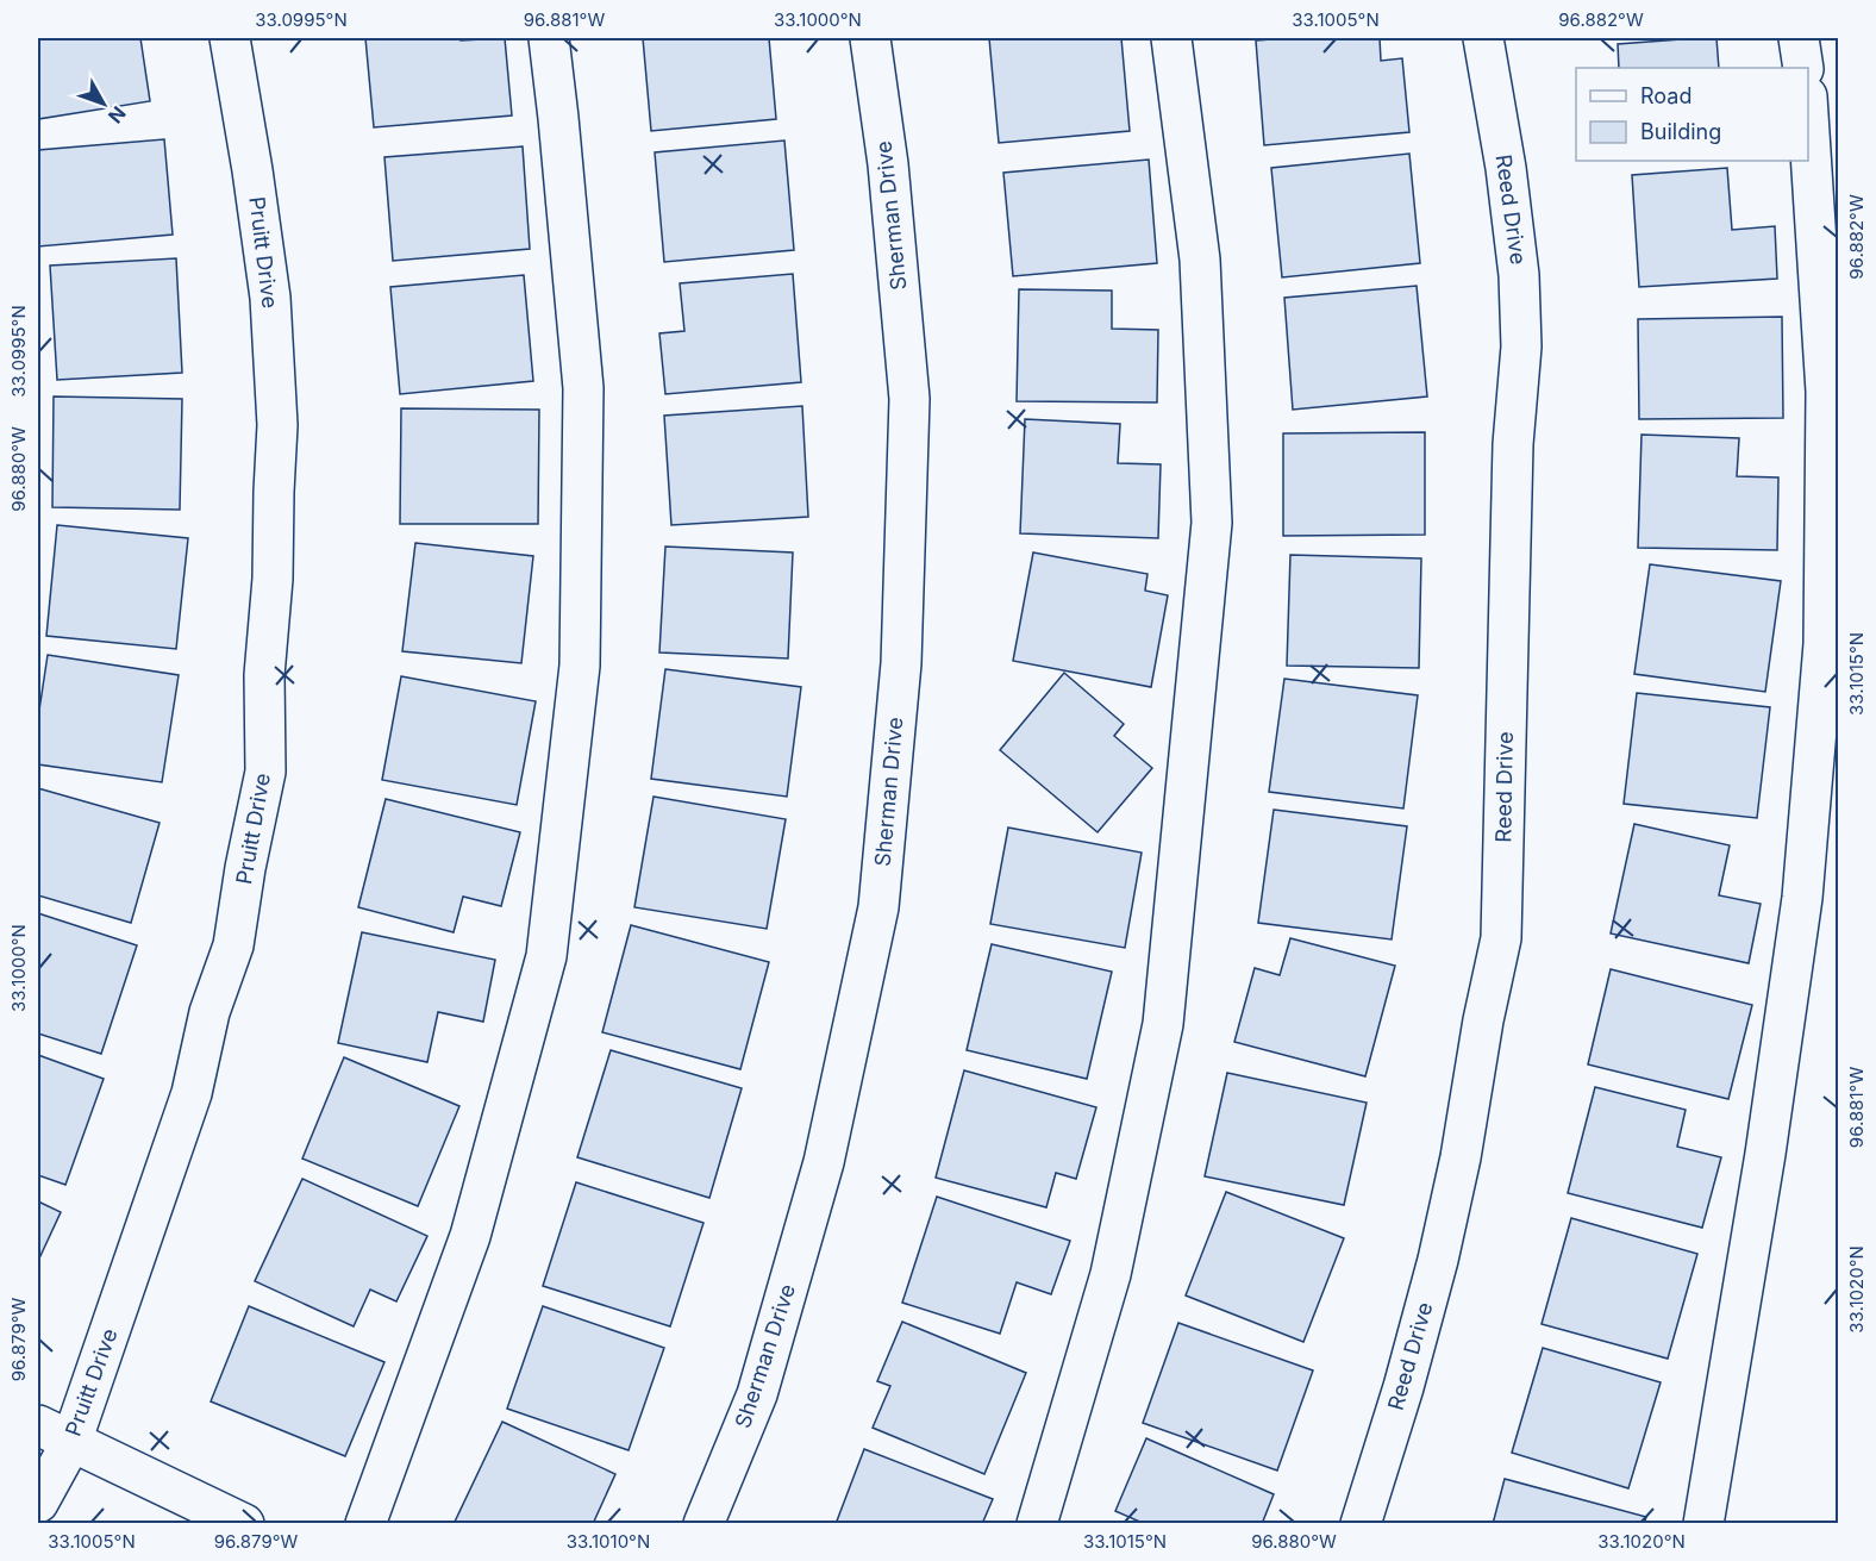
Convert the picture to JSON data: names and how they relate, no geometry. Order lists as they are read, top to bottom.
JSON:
{
  "streets": {
    "street": ["Reed Drive", "Sherman Drive", "Pruitt Drive"]
  },
  "legend": ["Road", "Building"],
  "north": "bottom right",
  "coordinates": [
    "33.0995°N",
    "96.881°W",
    "33.1000°N",
    "33.1005°N",
    "96.882°W",
    "96.880°W",
    "33.1015°N",
    "33.1020°N",
    "96.879°W",
    "33.1010°N"
  ]
}
